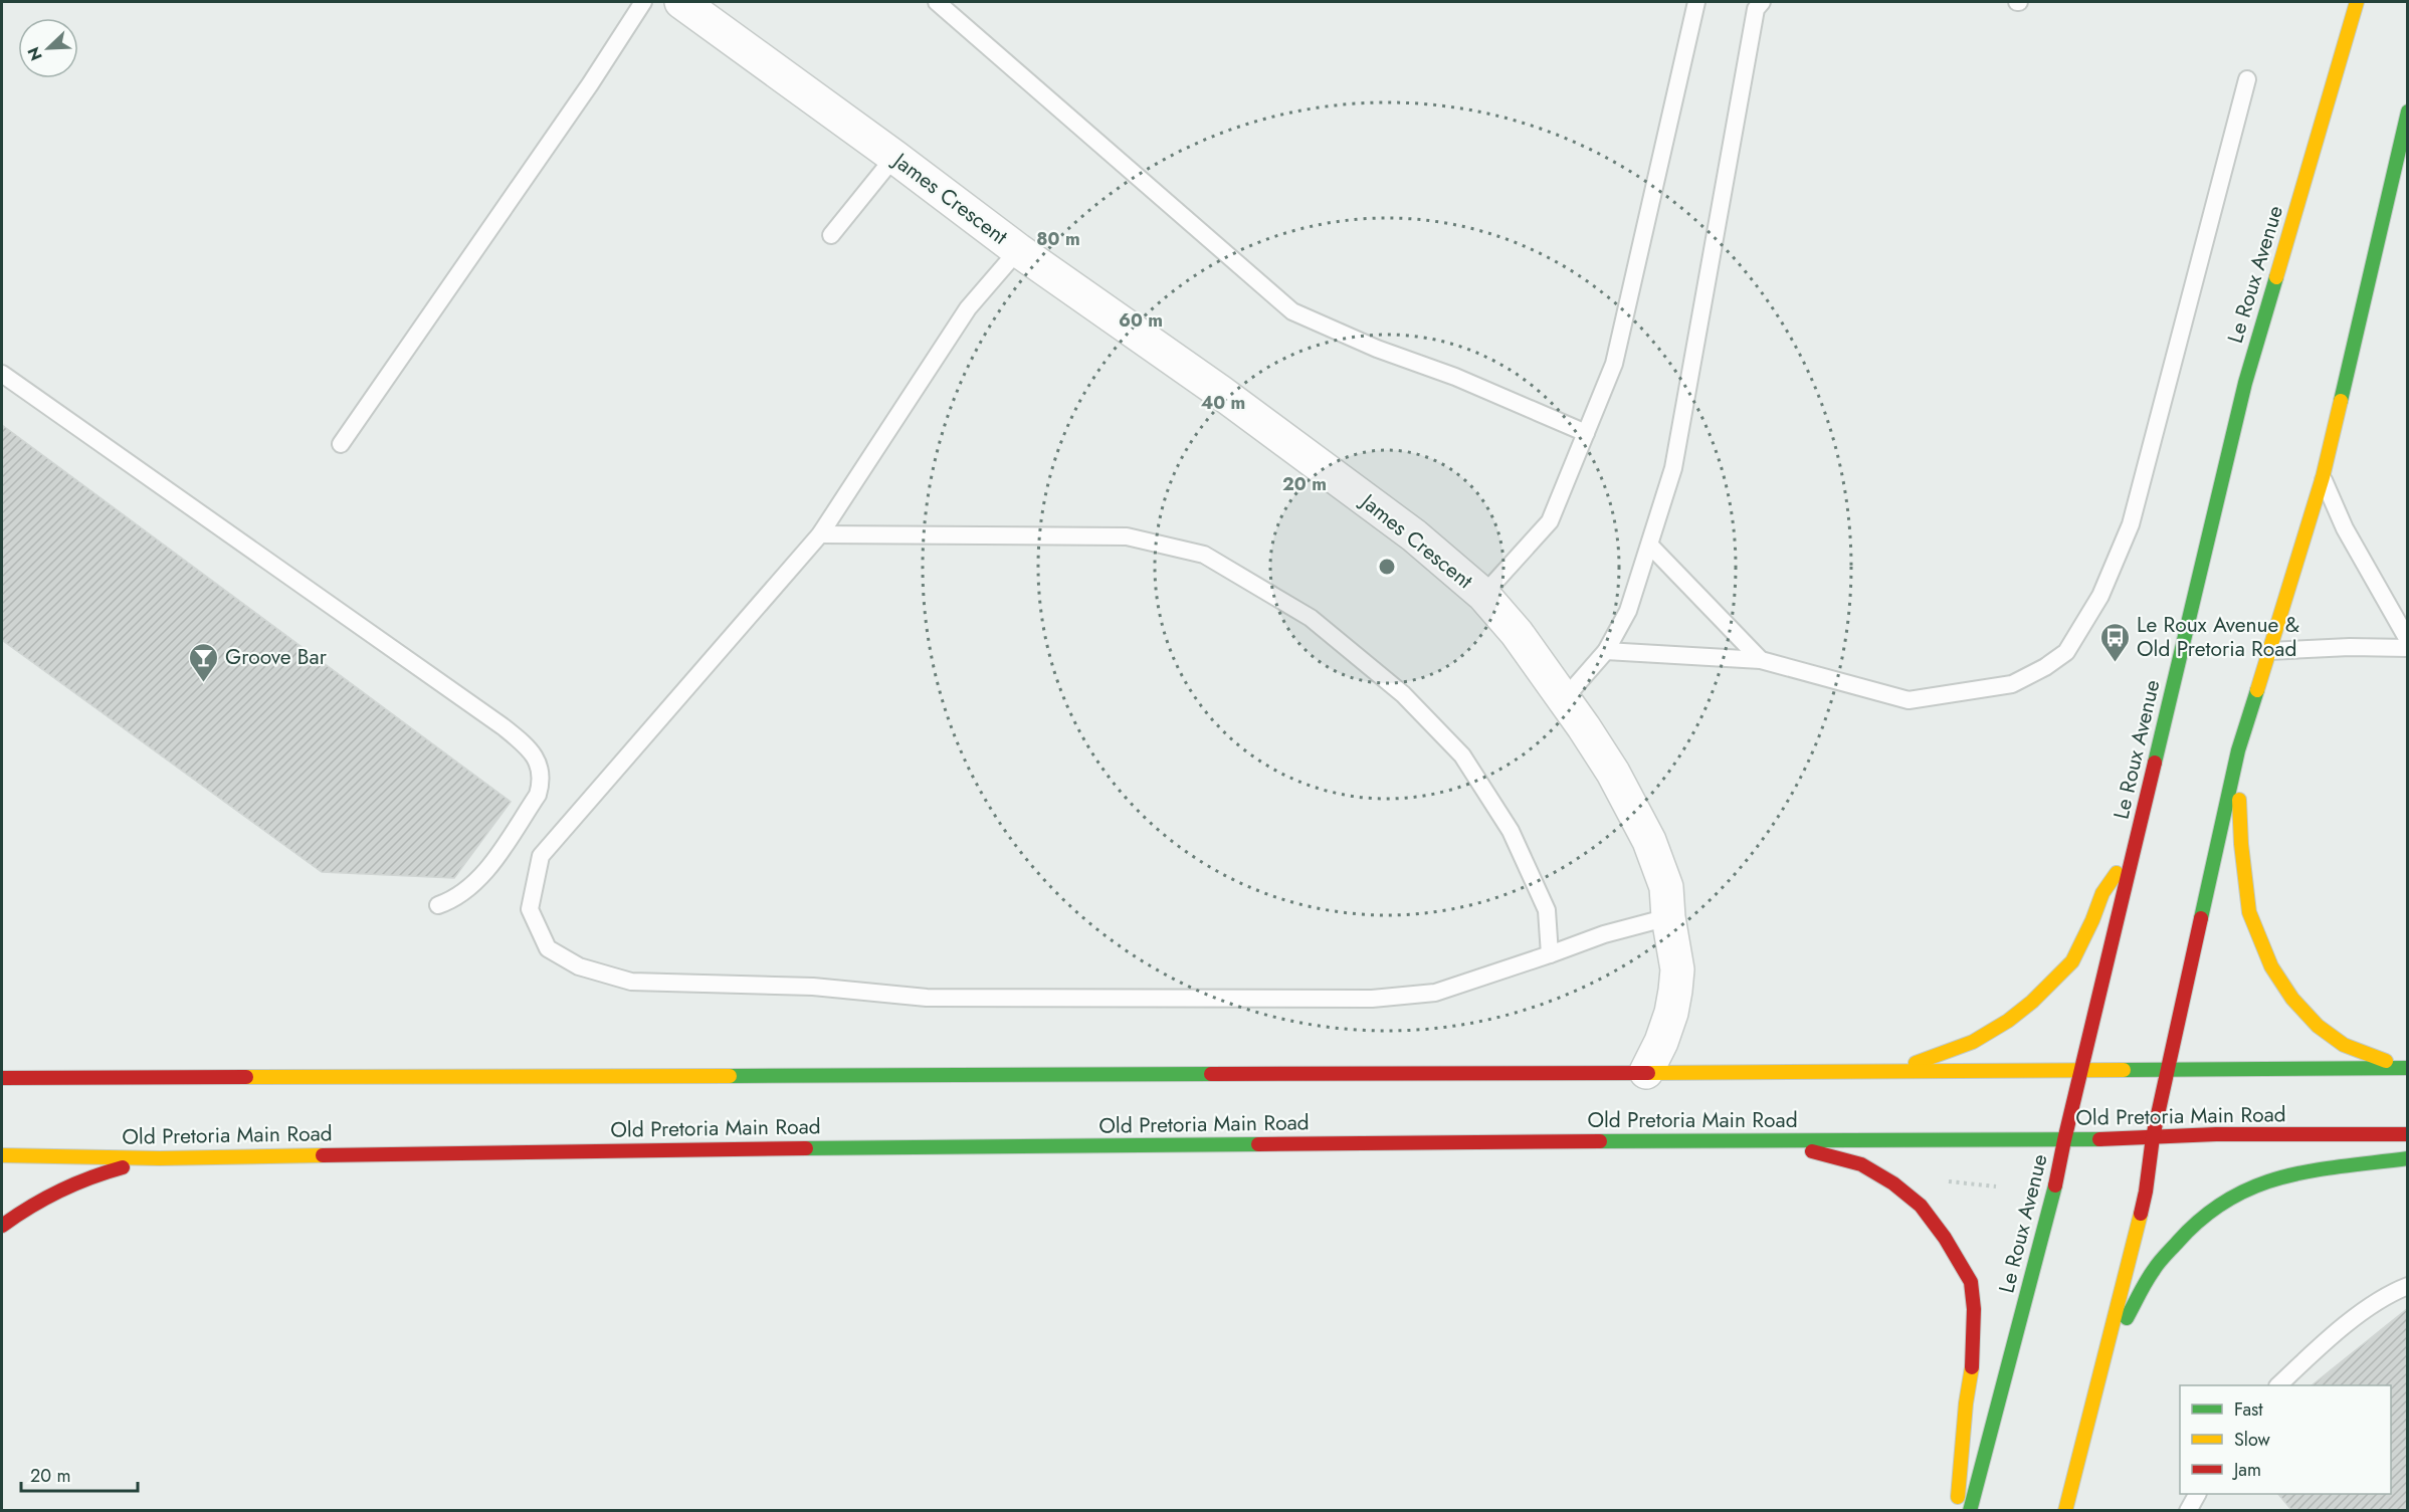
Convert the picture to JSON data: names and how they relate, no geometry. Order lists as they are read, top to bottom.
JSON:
{
  "streets": {
    "main road": ["Le Roux Avenue", "Old Pretoria Main Road"],
    "street": ["James Crescent"]
  },
  "crossings": [
    ["Le Roux Avenue", "Old Pretoria Main Road"]
  ],
  "places": {
    "bus stop": ["Le Roux Avenue & Old Pretoria Road"],
    "bar": ["Groove Bar"]
  },
  "legend": ["Fast", "Slow", "Jam"],
  "scale_bar": "20 m",
  "north": "bottom left",
  "rings": [
    "80 m",
    "60 m",
    "40 m",
    "20 m"
  ]
}
